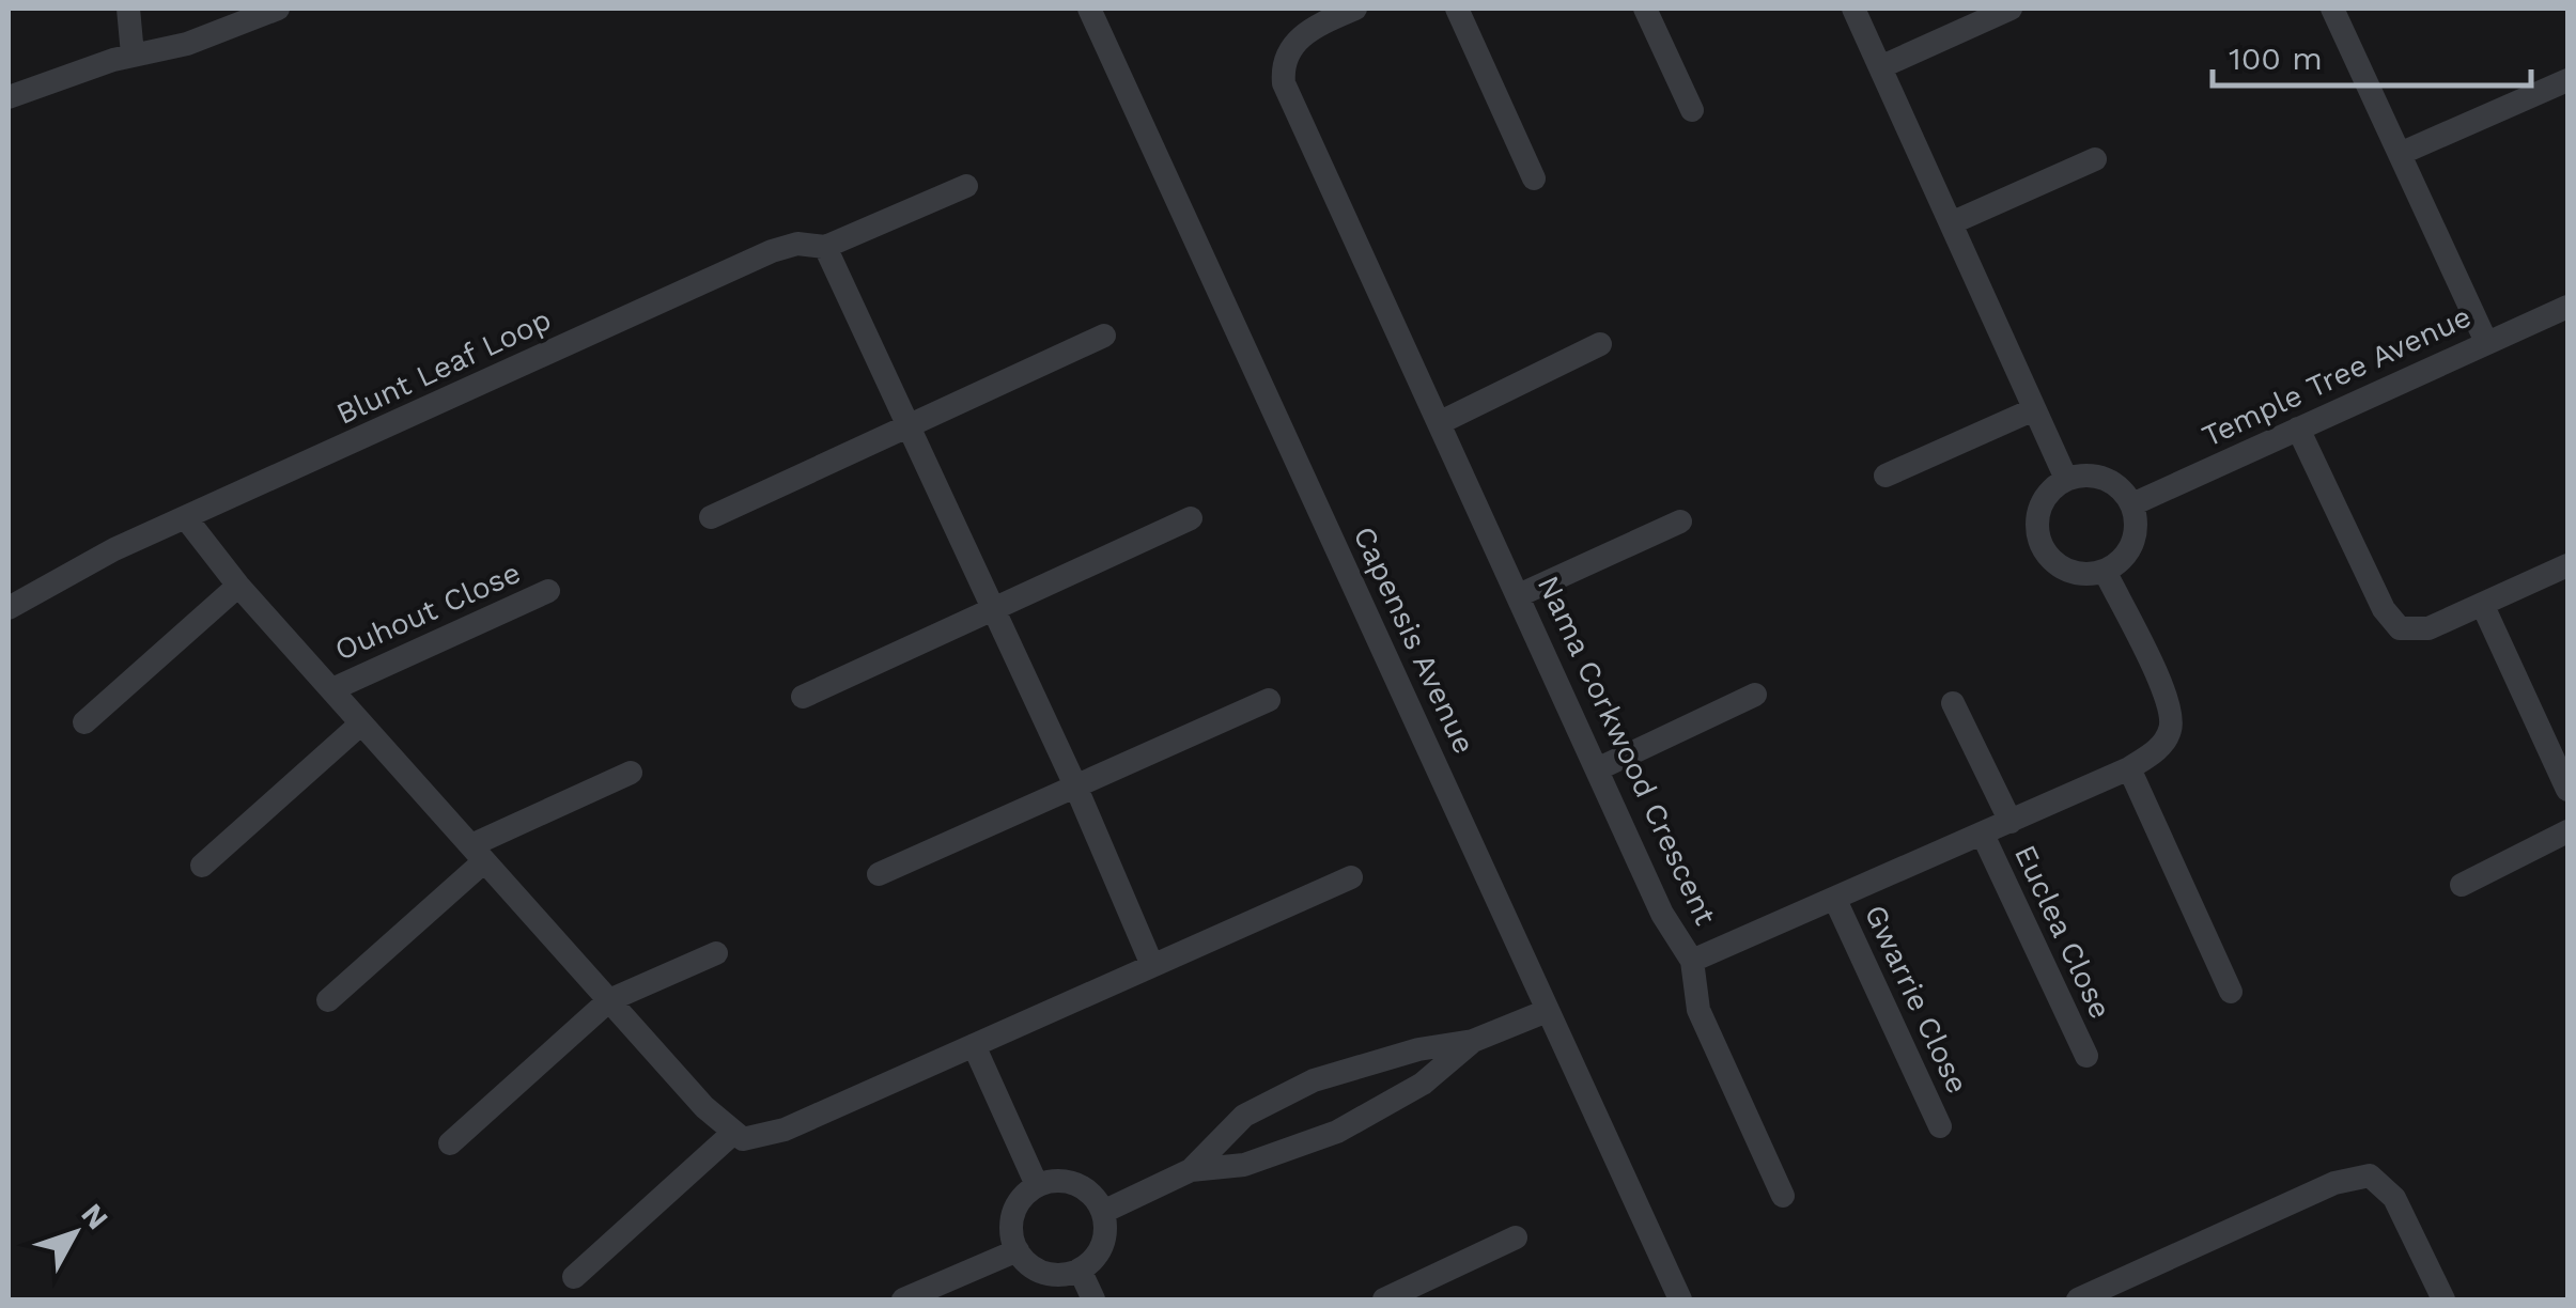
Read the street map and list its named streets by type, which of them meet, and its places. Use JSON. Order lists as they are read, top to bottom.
{
  "streets": {
    "street": [
      "Blunt Leaf Loop",
      "Temple Tree Avenue",
      "Ouhout Close",
      "Capensis Avenue",
      "Nama Corkwood Crescent",
      "Euclea Close",
      "Gwarrie Close"
    ]
  },
  "crossings": [
    ["Temple Tree Avenue", "Nama Corkwood Crescent"],
    ["Nama Corkwood Crescent", "Euclea Close"],
    ["Nama Corkwood Crescent", "Gwarrie Close"]
  ],
  "scale_bar": "100 m",
  "north": "top right"
}
